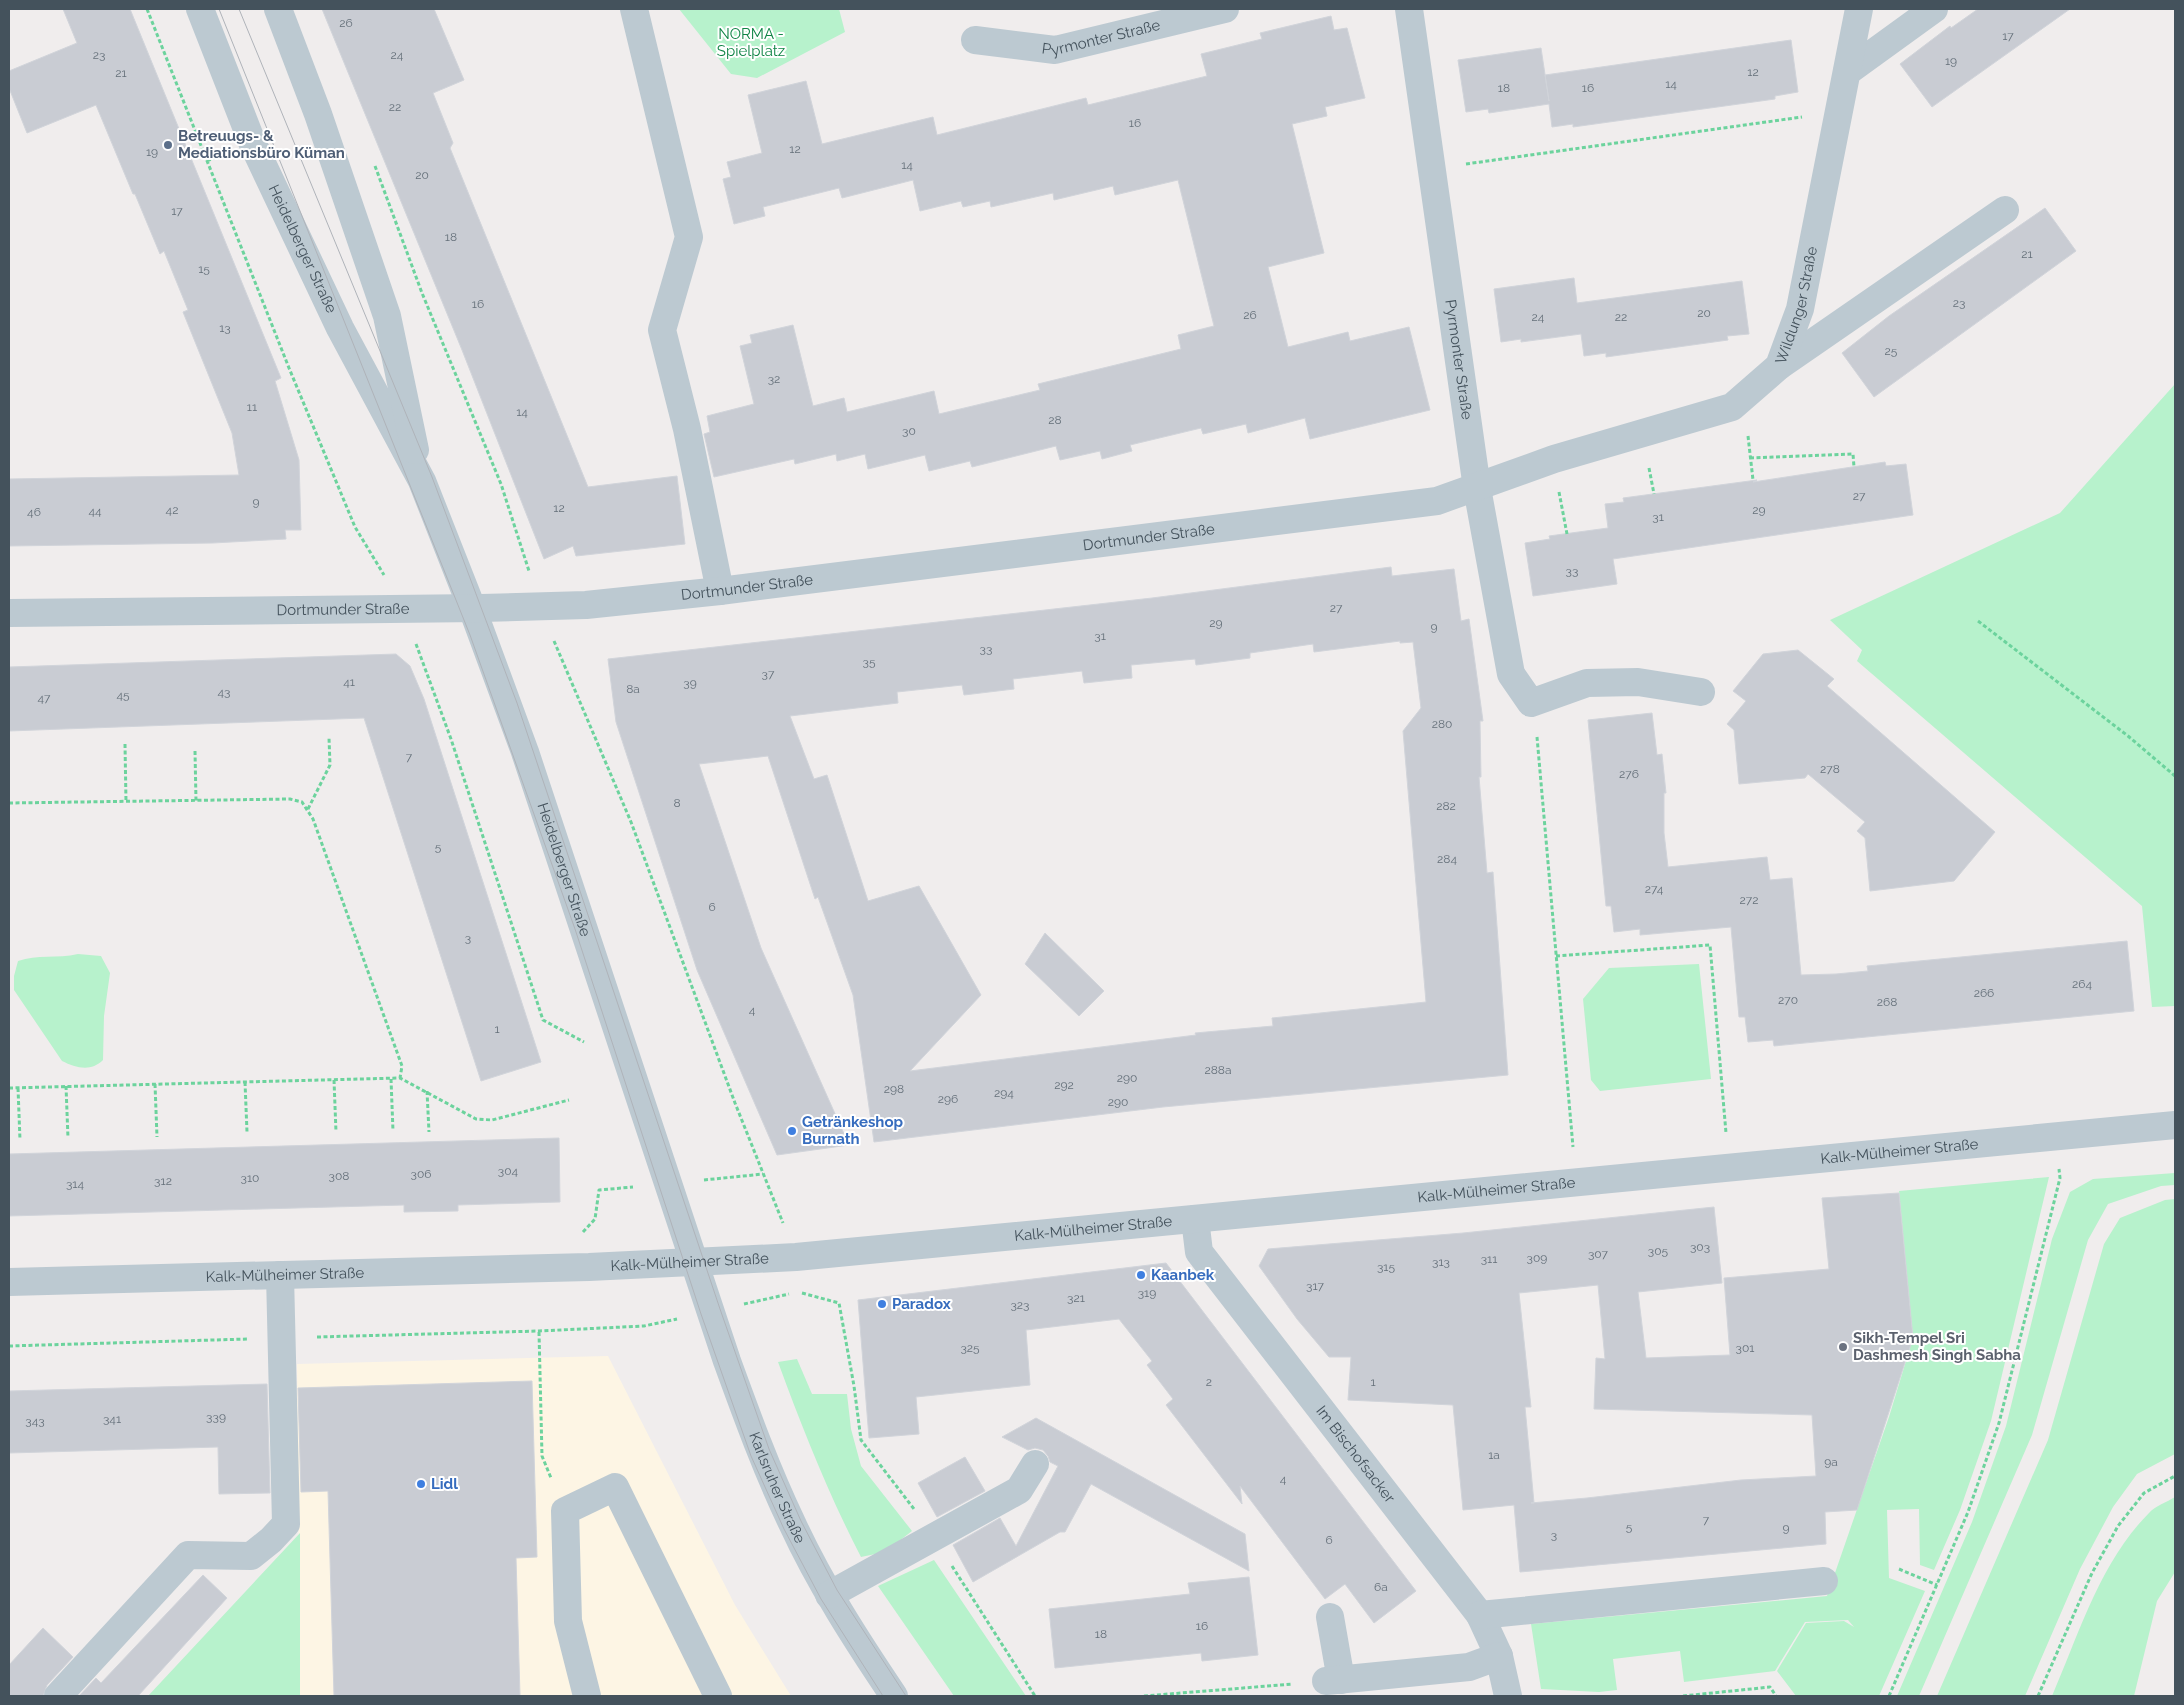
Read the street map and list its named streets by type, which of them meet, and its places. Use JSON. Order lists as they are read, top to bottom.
{
  "streets": {
    "street": [
      "Pyrmonter Straße",
      "Heidelberger Straße",
      "Wildunger Straße",
      "Dortmunder Straße",
      "Kalk-Mülheimer Straße",
      "Im Bischofsacker",
      "Karlsruher Straße"
    ]
  },
  "crossings": [
    ["Pyrmonter Straße", "Wildunger Straße"],
    ["Pyrmonter Straße", "Dortmunder Straße"],
    ["Heidelberger Straße", "Dortmunder Straße"],
    ["Heidelberger Straße", "Kalk-Mülheimer Straße"],
    ["Heidelberger Straße", "Karlsruher Straße"],
    ["Wildunger Straße", "Dortmunder Straße"],
    ["Kalk-Mülheimer Straße", "Im Bischofsacker"],
    ["Kalk-Mülheimer Straße", "Karlsruher Straße"]
  ],
  "parks": ["NORMA - Spielplatz"],
  "places": [
    "Betreuugs- & Mediationsbüro Küman",
    "Getränkeshop Burnath",
    "Kaanbek",
    "Paradox",
    "Sikh-Tempel Sri Dashmesh Singh Sabha",
    "Lidl"
  ],
  "house_numbers": [
    "26",
    "17",
    "23",
    "24",
    "19",
    "12",
    "21",
    "14",
    "18",
    "16",
    "22",
    "16",
    "12",
    "19",
    "14",
    "20",
    "17",
    "18",
    "21",
    "15",
    "23",
    "16",
    "20",
    "26",
    "24",
    "22",
    "13",
    "25",
    "32",
    "11",
    "14",
    "28",
    "30",
    "27",
    "9",
    "12",
    "42",
    "29",
    "44",
    "46",
    "31",
    "33",
    "27",
    "29",
    "9",
    "31",
    "33",
    "35",
    "37",
    "41",
    "39",
    "8a",
    "43",
    "45",
    "47",
    "280",
    "7",
    "278",
    "276",
    "8",
    "282",
    "5",
    "284",
    "274",
    "272",
    "6",
    "3",
    "264",
    "266",
    "270",
    "268",
    "4",
    "1",
    "288a",
    "290",
    "292",
    "298",
    "294",
    "296",
    "290",
    "304",
    "306",
    "308",
    "310",
    "312",
    "314",
    "303",
    "305",
    "307",
    "309",
    "311",
    "313",
    "315",
    "317",
    "319",
    "321",
    "323",
    "325",
    "301",
    "2",
    "1",
    "339",
    "341",
    "343",
    "1a",
    "9a",
    "4",
    "7",
    "5",
    "9",
    "3",
    "6",
    "6a",
    "16",
    "18"
  ]
}
